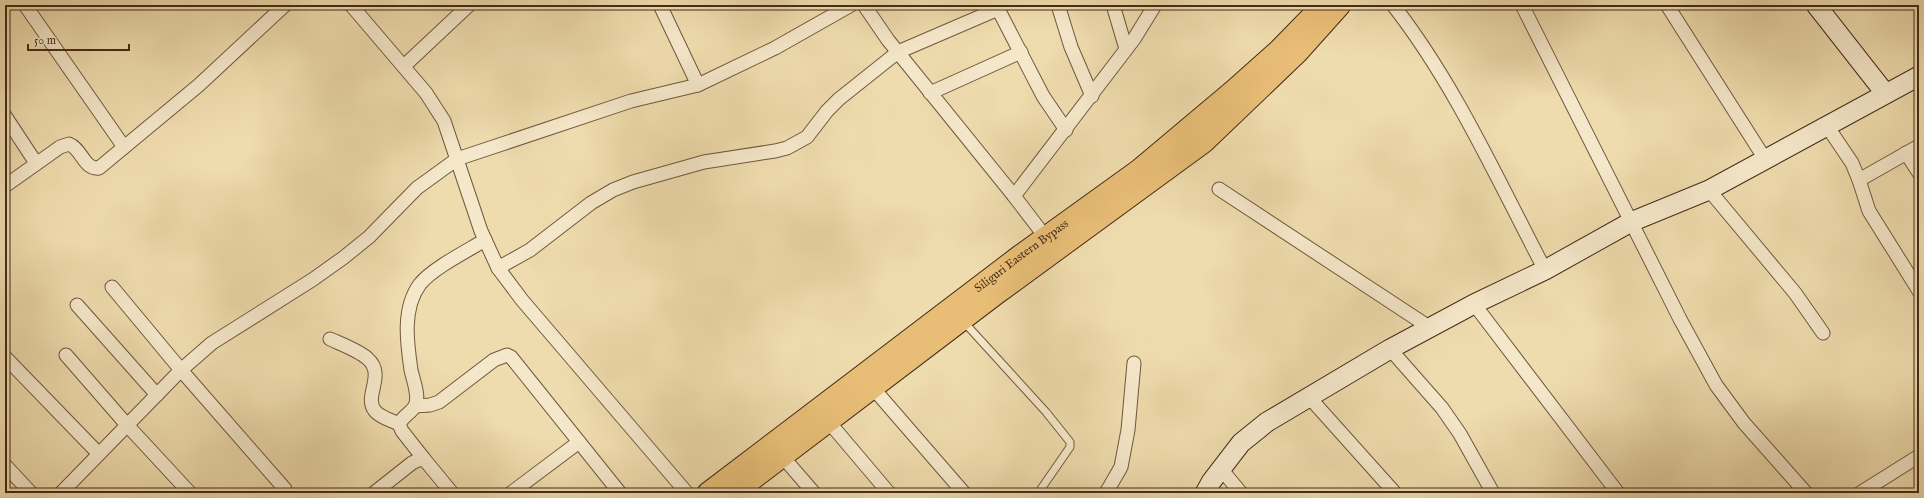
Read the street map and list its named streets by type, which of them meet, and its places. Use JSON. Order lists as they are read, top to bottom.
{
  "streets": {
    "main road": ["Siliguri Eastern Bypass"]
  },
  "scale_bar": "50 m"
}
